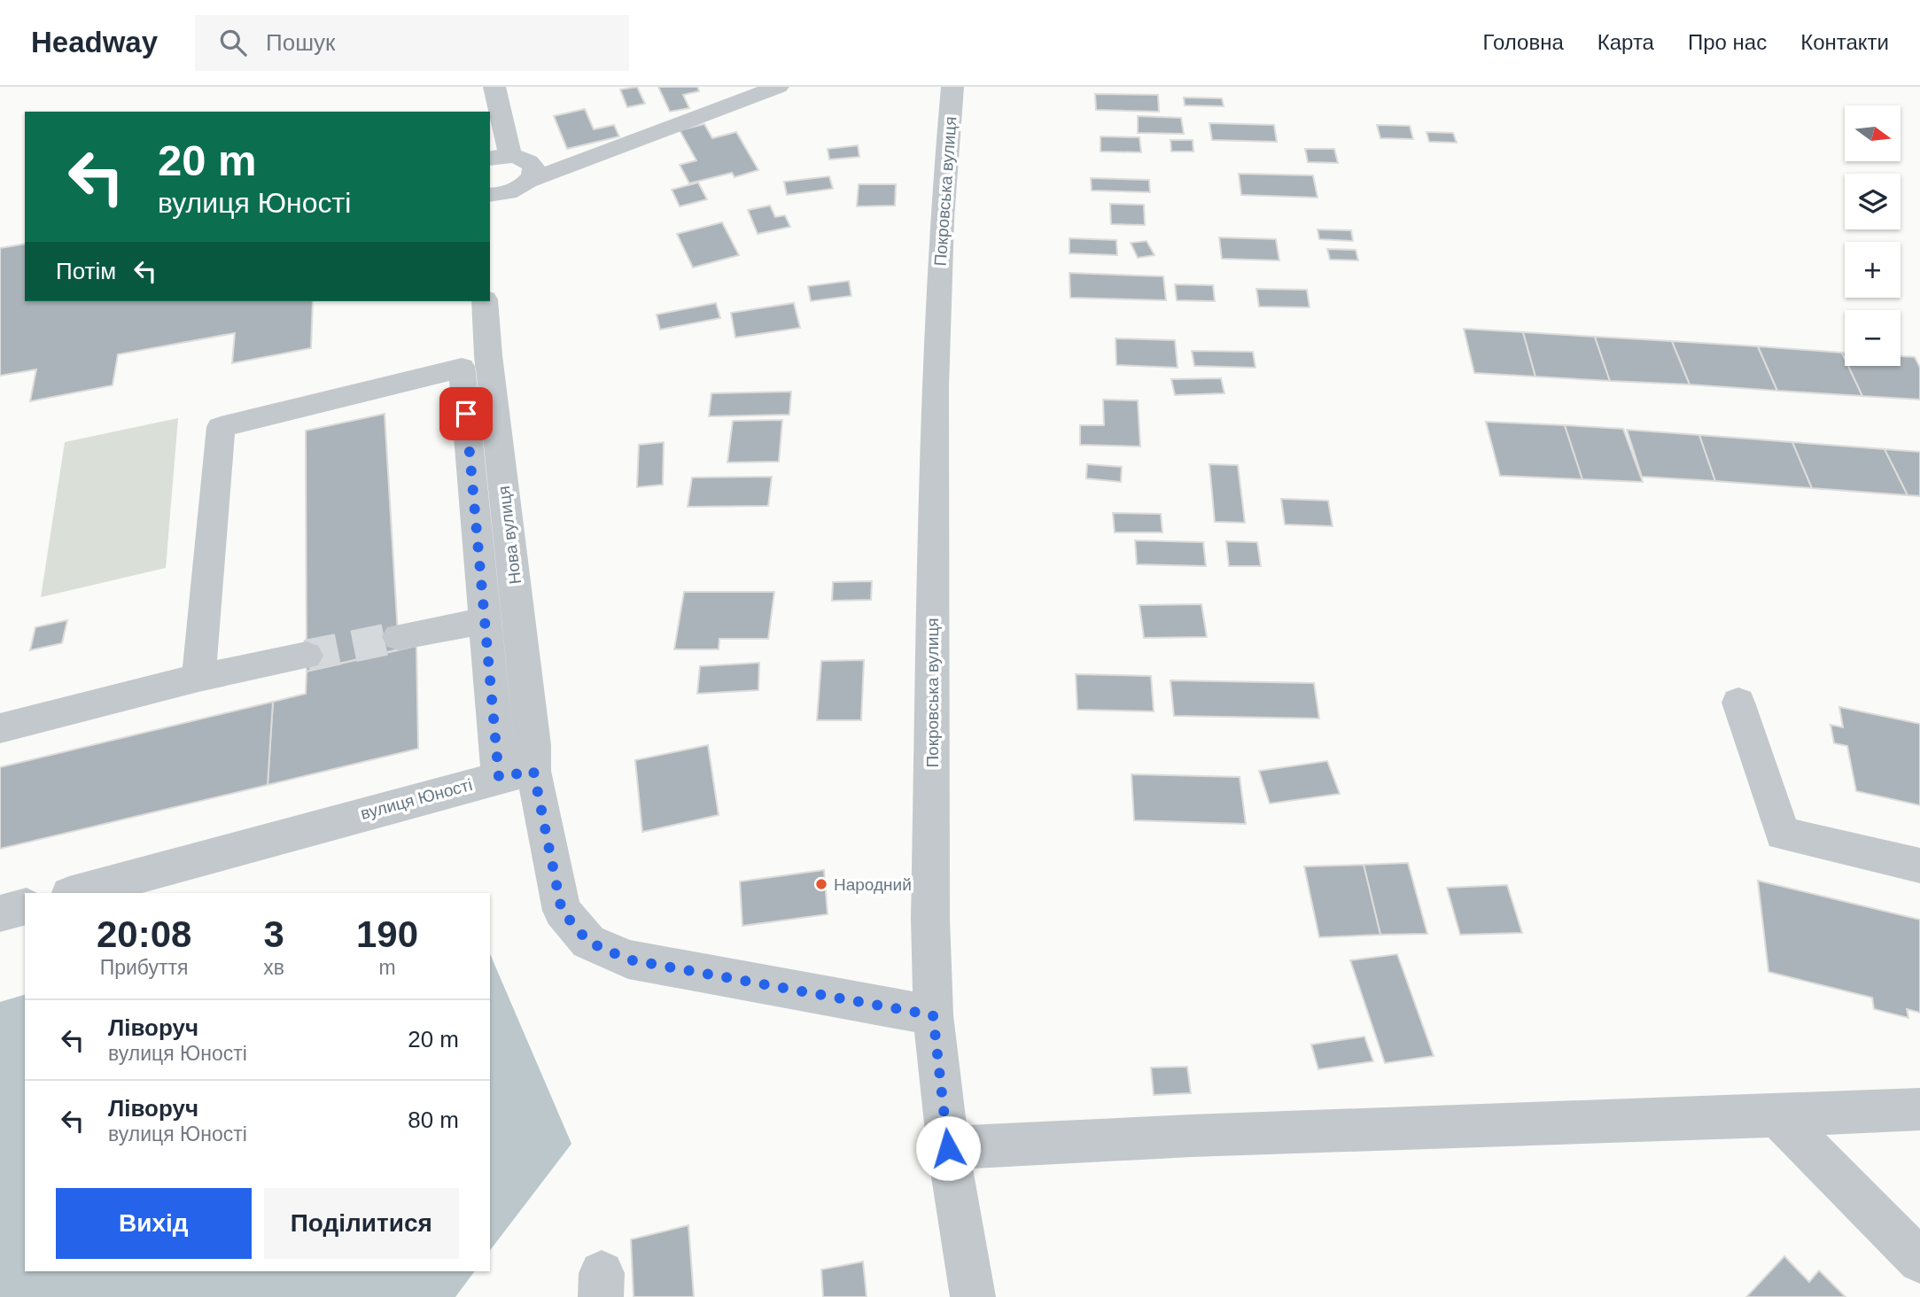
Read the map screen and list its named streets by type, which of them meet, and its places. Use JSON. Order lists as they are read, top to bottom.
{
  "streets": {
    "street": ["Покровська вулиця", "Нова вулиця", "вулиця Юності"]
  },
  "crossings": [
    ["Нова вулиця", "вулиця Юності"]
  ],
  "places": ["Народний"],
  "north": "right",
  "page": {
    "header": "Headway",
    "search": "Пошук",
    "nav": [
      "Головна",
      "Карта",
      "Про нас",
      "Контакти"
    ],
    "map_buttons": ["+", "−"],
    "turn": ["20 m", "вулиця Юності"],
    "then": "Потім",
    "eta": [
      "20:08",
      "Прибуття",
      "3",
      "хв",
      "190",
      "m"
    ],
    "list": [
      {
        "name": "Ліворуч",
        "note": "вулиця Юності",
        "value": "20 m"
      },
      {
        "name": "Ліворуч",
        "note": "вулиця Юності",
        "value": "80 m"
      }
    ],
    "buttons": ["Вихід", "Поділитися"]
  }
}
